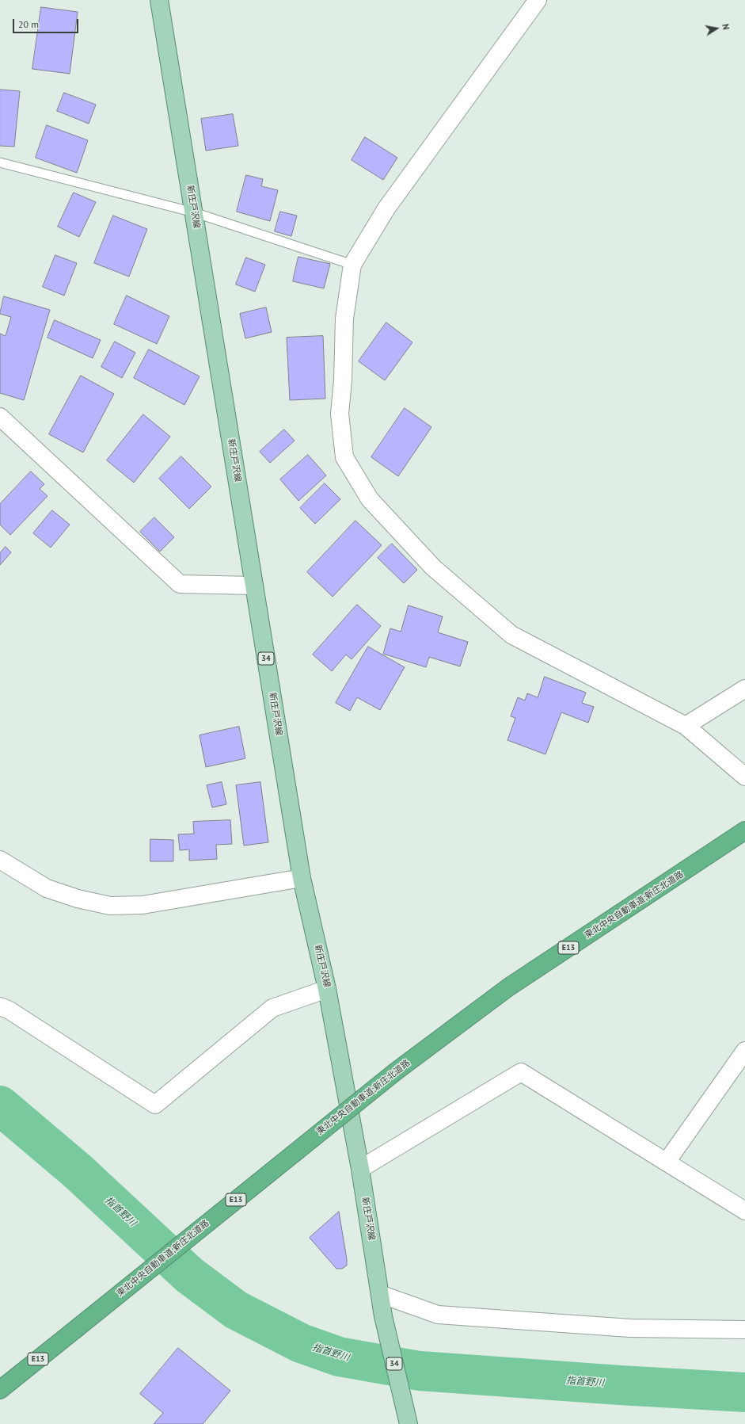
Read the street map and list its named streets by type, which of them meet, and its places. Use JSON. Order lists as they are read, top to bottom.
{
  "streets": {
    "highway": ["東北中央自動車道;新庄北道路", "E13"],
    "main road": ["新庄戸沢線", "34"]
  },
  "water": ["指首野川"],
  "scale_bar": "20 m",
  "north": "right"
}
